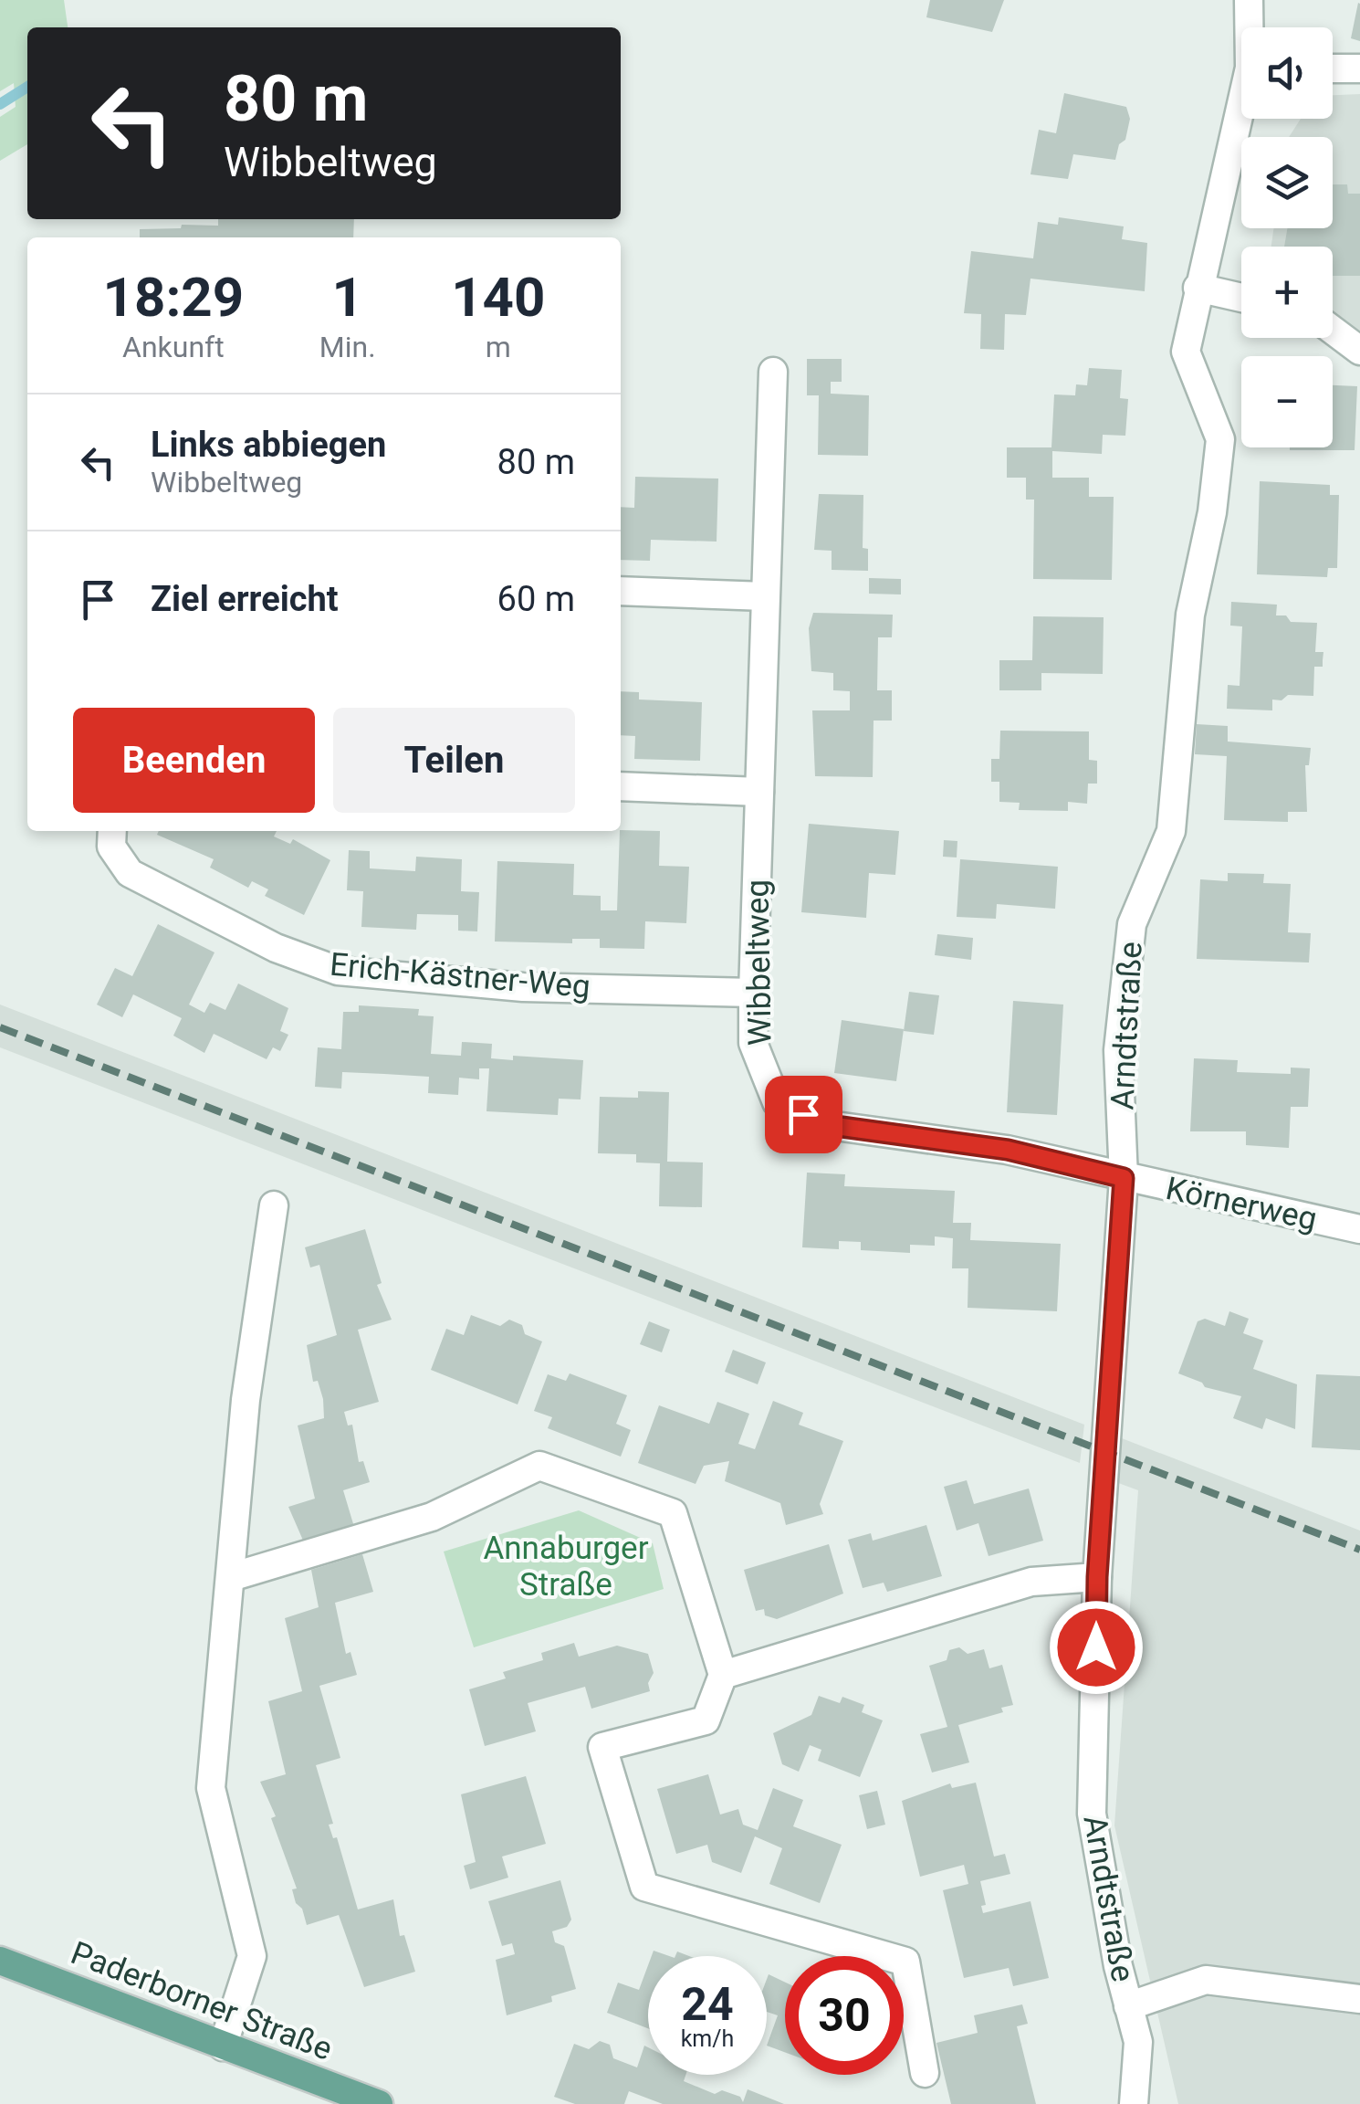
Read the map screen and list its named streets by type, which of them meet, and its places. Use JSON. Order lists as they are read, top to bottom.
{
  "streets": {
    "main road": ["Paderborner Straße"],
    "street": [
      "Wibbeltweg",
      "Erich-Kästner-Weg",
      "Arndtstraße",
      "Körnerweg"
    ]
  },
  "crossings": [
    ["Wibbeltweg", "Erich-Kästner-Weg"],
    ["Wibbeltweg", "Arndtstraße"],
    ["Wibbeltweg", "Körnerweg"],
    ["Arndtstraße", "Körnerweg"]
  ],
  "parks": ["Annaburger Straße"],
  "page": {
    "map_buttons": ["+", "−"],
    "turn": ["80 m", "Wibbeltweg"],
    "eta": [
      "18:29",
      "Ankunft",
      "1",
      "Min.",
      "140",
      "m"
    ],
    "list": [
      {
        "name": "Links abbiegen",
        "note": "Wibbeltweg",
        "value": "80 m"
      },
      {
        "name": "Ziel erreicht",
        "value": "60 m"
      }
    ],
    "buttons": ["Beenden", "Teilen"],
    "speed": "24 km/h",
    "limit": "30"
  }
}
